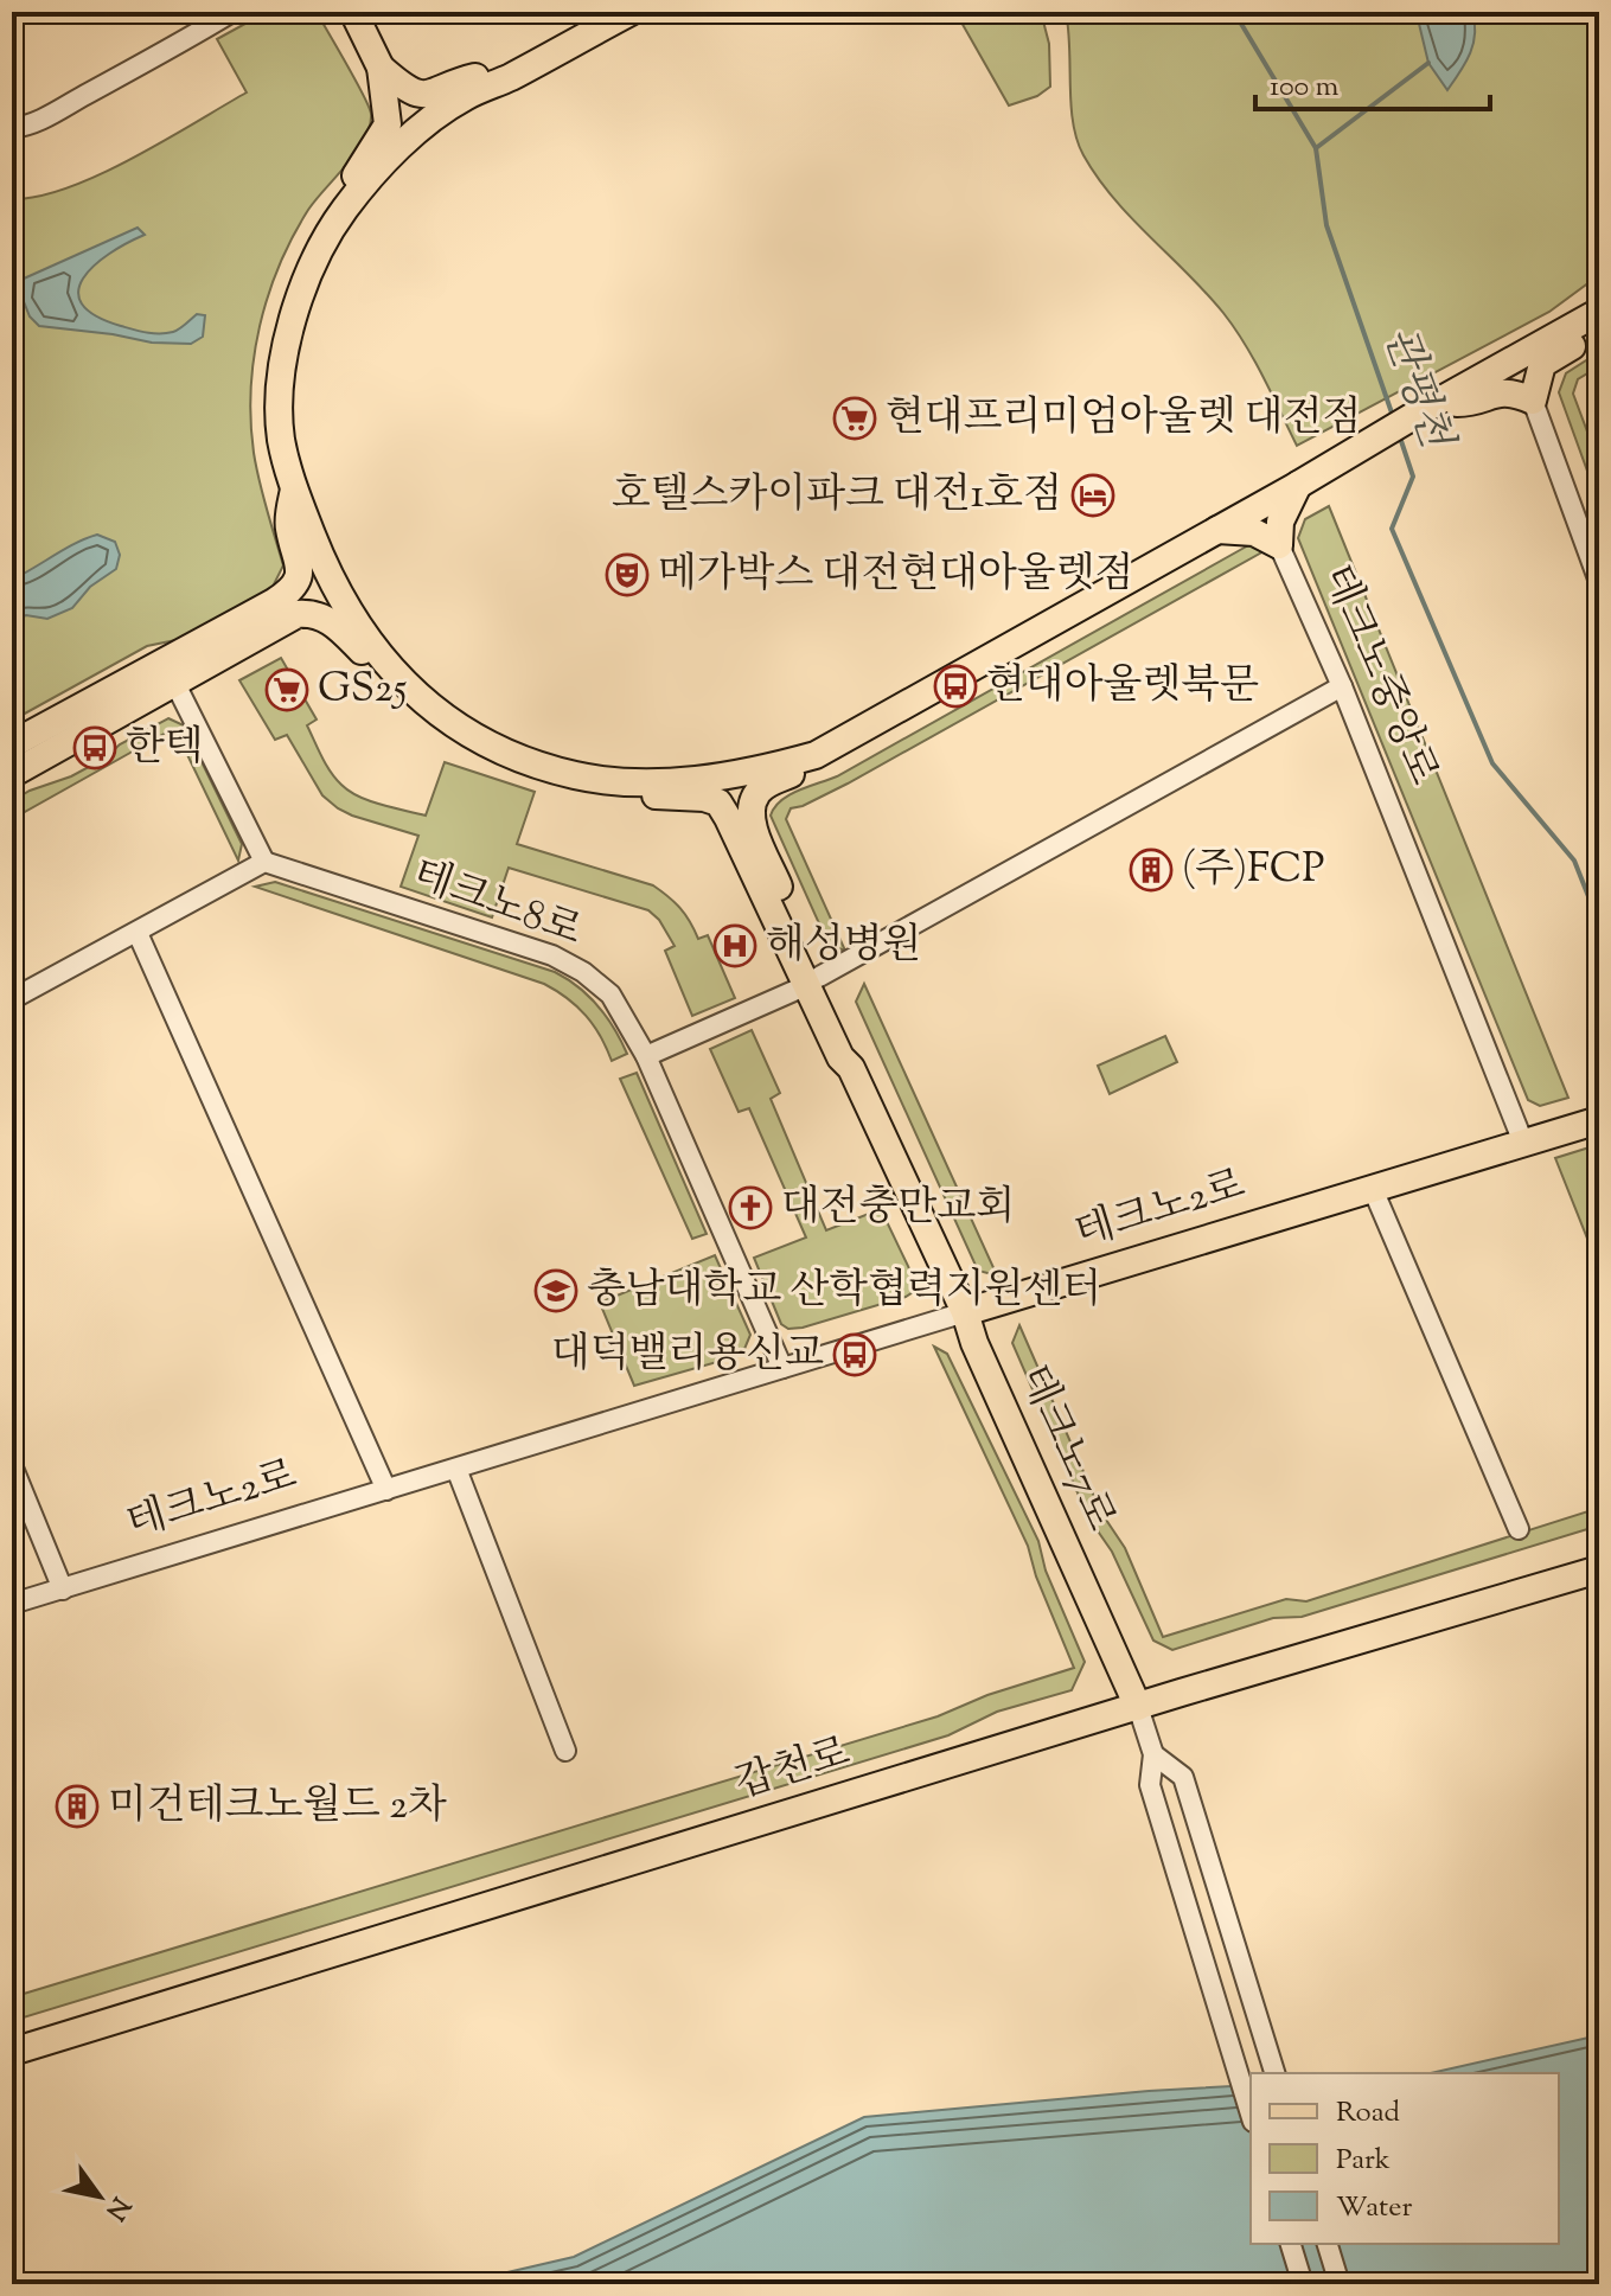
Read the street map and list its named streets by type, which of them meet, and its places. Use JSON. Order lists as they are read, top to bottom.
{
  "streets": {
    "main road": ["테크노2로", "테크노7로", "갑천로"],
    "street": ["테크노중앙로", "테크노8로"]
  },
  "crossings": [
    ["테크노중앙로", "테크노2로"],
    ["테크노8로", "테크노2로"],
    ["테크노2로", "테크노7로"],
    ["테크노7로", "갑천로"]
  ],
  "water": ["관평천"],
  "places": {
    "supermarket": ["현대프리미엄아울렛 대전점", "GS25"],
    "hotel": ["호텔스카이파크 대전1호점"],
    "theatre": ["메가박스 대전현대아울렛점"],
    "bus stop": ["현대아울렛북문", "한텍", "대덕밸리용신교"],
    "building": ["(주)FCP", "미건테크노월드 2차"],
    "hospital": ["해성병원"],
    "church": ["대전충만교회"],
    "school or university": ["충남대학교 산학협력지원센터"]
  },
  "legend": ["Road", "Park", "Water"],
  "scale_bar": "100 m",
  "north": "bottom right"
}
